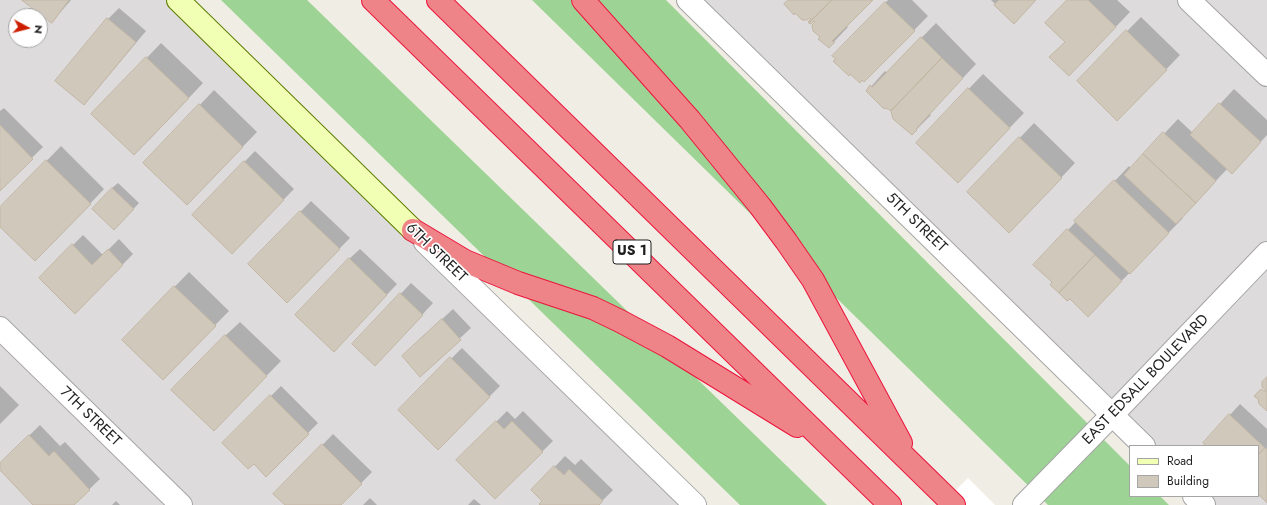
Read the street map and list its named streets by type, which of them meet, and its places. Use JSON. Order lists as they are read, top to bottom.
{
  "streets": {
    "highway": ["US 1"],
    "main road": ["6TH STREET"],
    "street": ["5TH STREET", "EAST EDSALL BOULEVARD", "7TH STREET"]
  },
  "crossings": [
    ["5TH STREET", "EAST EDSALL BOULEVARD"]
  ],
  "legend": ["Road", "Building"],
  "north": "right"
}
